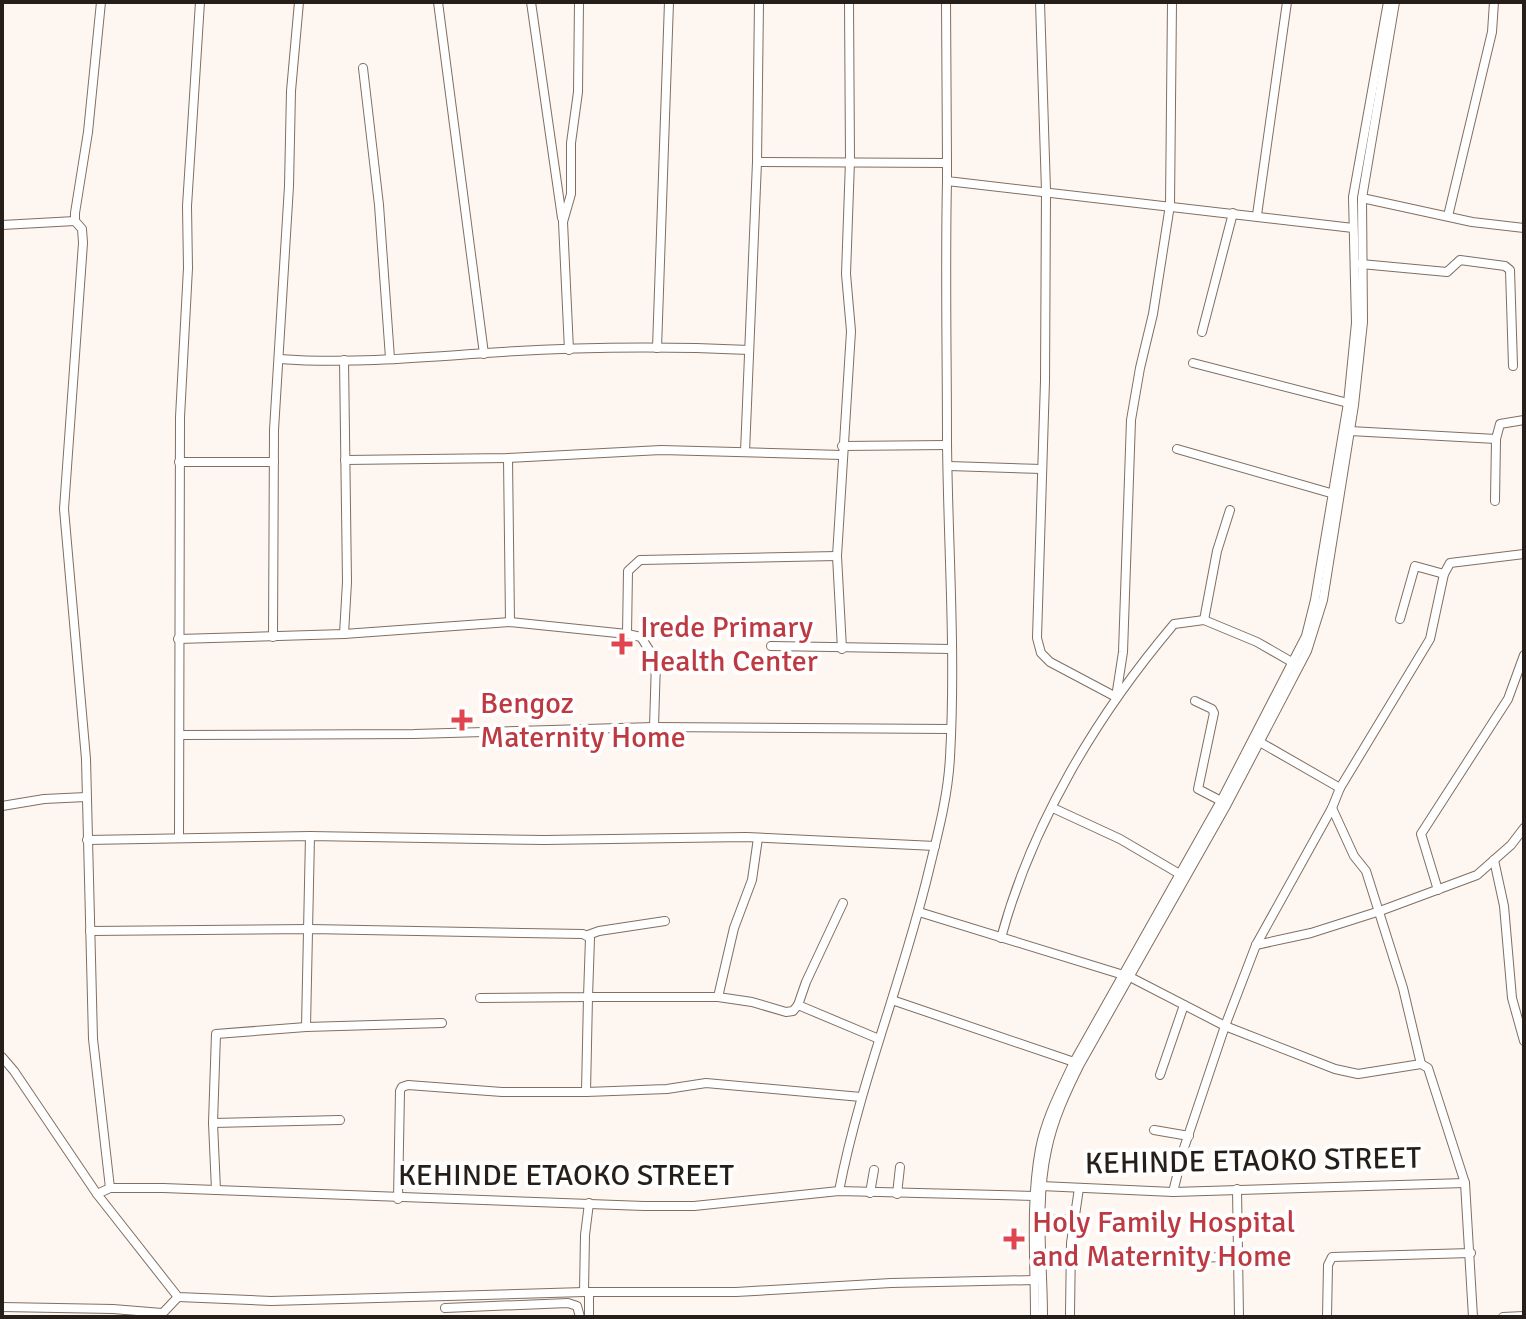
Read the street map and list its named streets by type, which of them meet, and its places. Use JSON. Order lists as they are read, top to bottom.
{
  "streets": {
    "street": ["KEHINDE ETAOKO STREET"]
  },
  "places": {
    "health": ["Irede Primary Health Center", "Bengoz Maternity Home", "Holy Family Hospital and Maternity Home"]
  }
}
